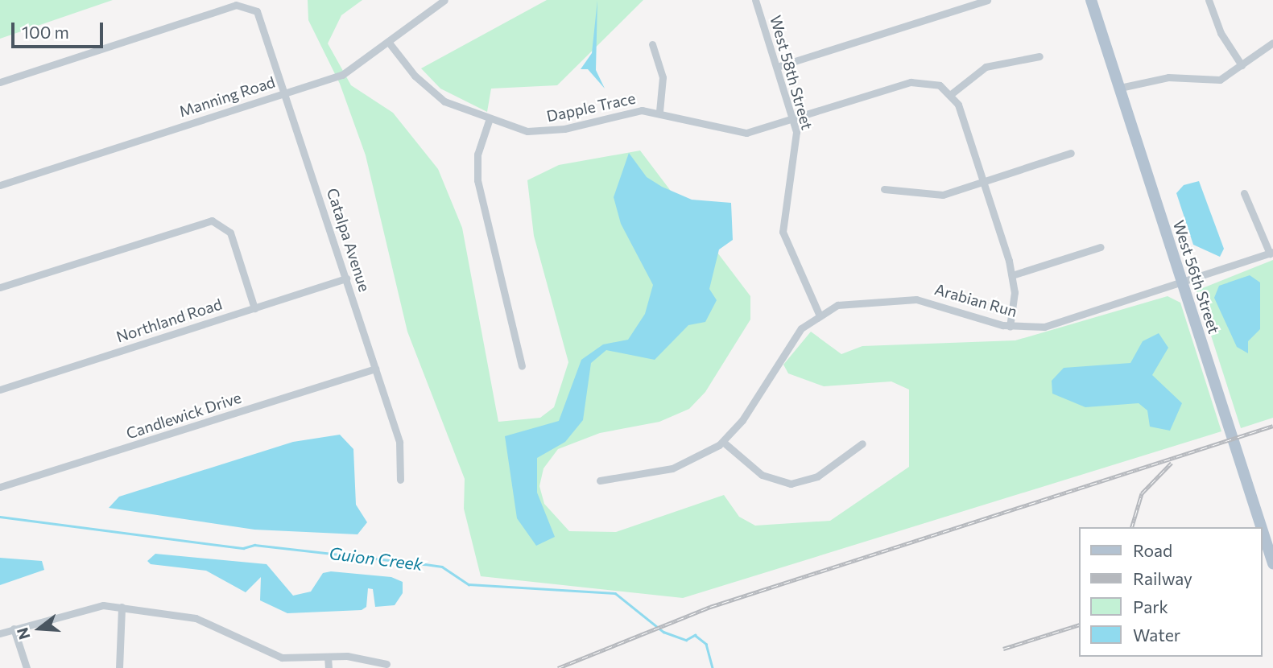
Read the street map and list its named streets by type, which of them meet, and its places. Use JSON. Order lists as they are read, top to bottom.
{
  "streets": {
    "main road": ["West 56th Street"],
    "street": [
      "West 58th Street",
      "Manning Road",
      "Dapple Trace",
      "Catalpa Avenue",
      "Arabian Run",
      "Northland Road",
      "Candlewick Drive"
    ]
  },
  "crossings": [
    ["West 58th Street", "Dapple Trace"],
    ["West 58th Street", "Arabian Run"],
    ["Manning Road", "Dapple Trace"],
    ["Manning Road", "Catalpa Avenue"],
    ["Catalpa Avenue", "Northland Road"],
    ["Catalpa Avenue", "Candlewick Drive"],
    ["West 56th Street", "Arabian Run"]
  ],
  "water": ["Guion Creek"],
  "legend": [
    "Road",
    "Railway",
    "Park",
    "Water"
  ],
  "scale_bar": "100 m",
  "north": "left"
}
